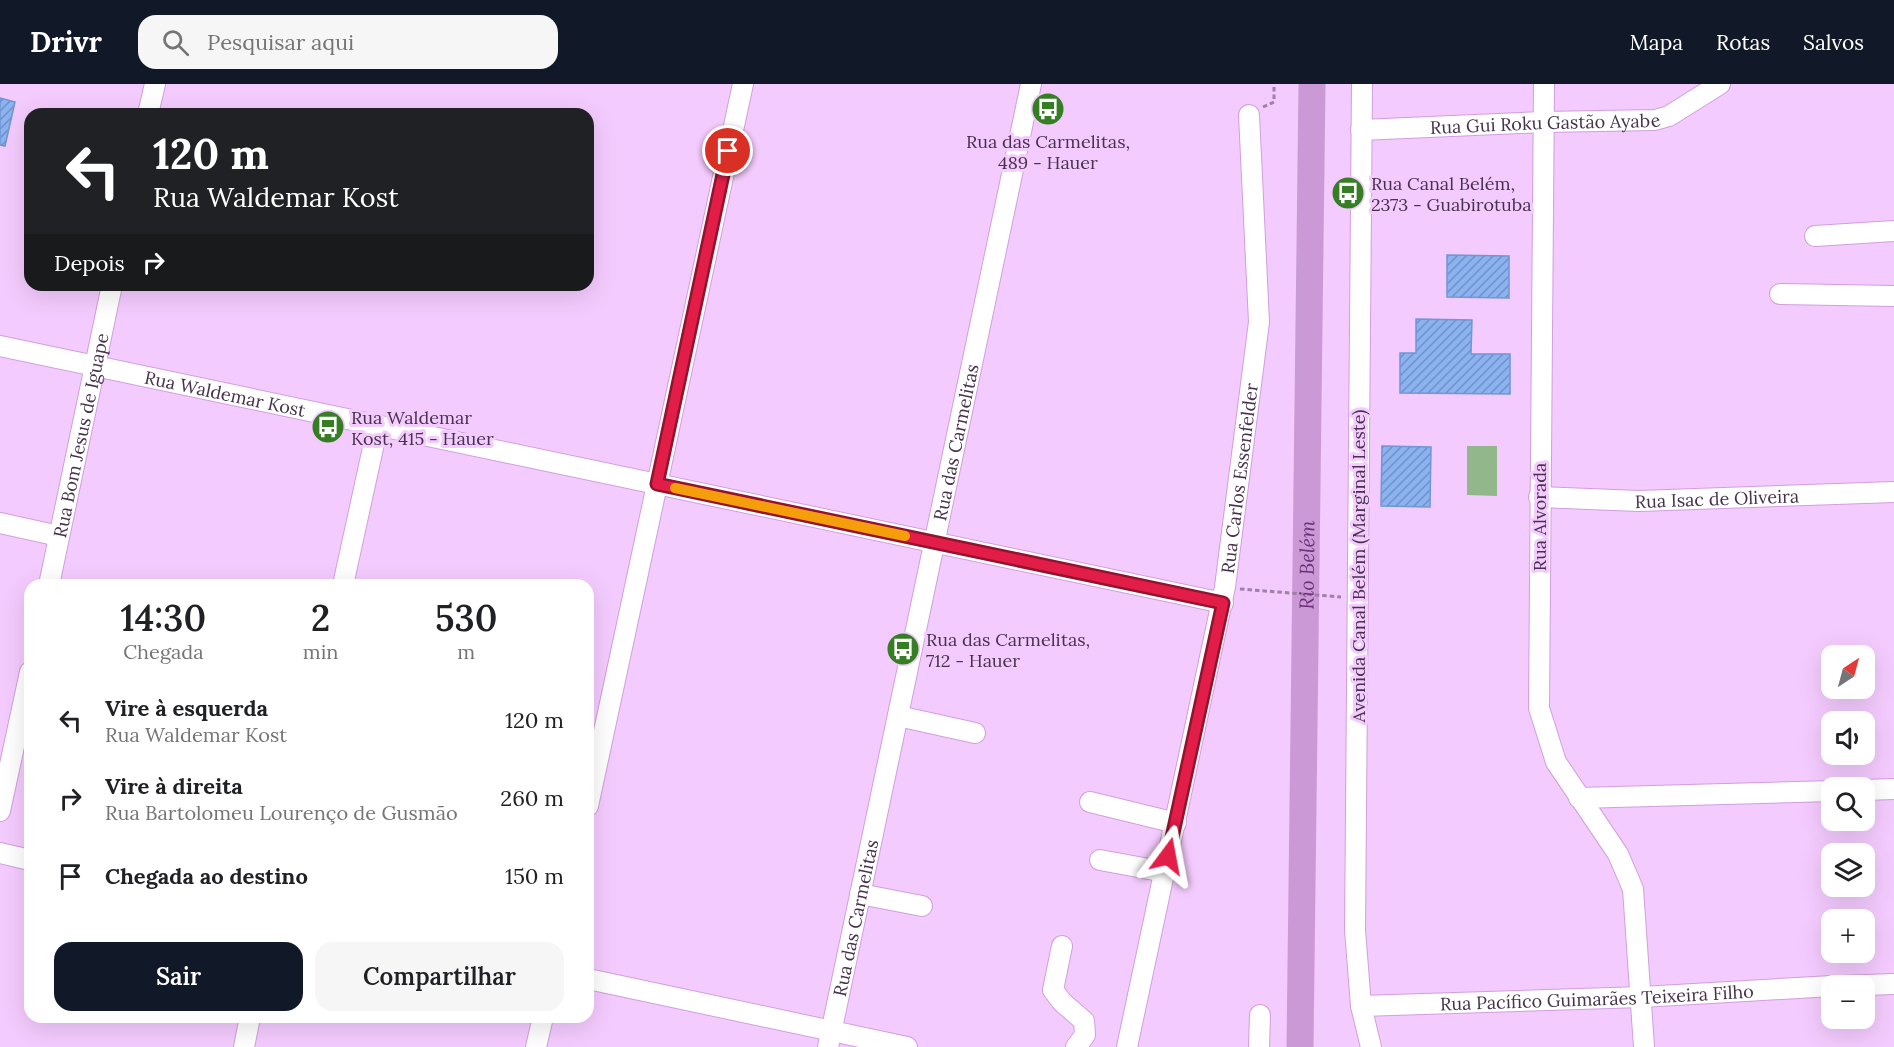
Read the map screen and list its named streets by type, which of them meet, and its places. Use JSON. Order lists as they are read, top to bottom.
{
  "streets": {
    "street": [
      "Rua Gui Roku Gastão Ayabe",
      "Rua Waldemar Kost",
      "Rua Bom Jesus de Iguape",
      "Rua das Carmelitas",
      "Rua Carlos Essenfelder",
      "Rua Isac de Oliveira",
      "Rua Alvorada",
      "Avenida Canal Belém (Marginal Leste)",
      "Rua Pacífico Guimarães Teixeira Filho"
    ]
  },
  "crossings": [
    ["Rua Gui Roku Gastão Ayabe", "Rua Alvorada"],
    ["Rua Gui Roku Gastão Ayabe", "Avenida Canal Belém (Marginal Leste)"],
    ["Rua Waldemar Kost", "Rua Bom Jesus de Iguape"],
    ["Rua Waldemar Kost", "Rua das Carmelitas"],
    ["Rua Waldemar Kost", "Rua Carlos Essenfelder"],
    ["Rua Isac de Oliveira", "Rua Alvorada"],
    ["Rua Alvorada", "Rua Pacífico Guimarães Teixeira Filho"],
    ["Avenida Canal Belém (Marginal Leste)", "Rua Pacífico Guimarães Teixeira Filho"]
  ],
  "water": ["Rio Belém"],
  "places": {
    "bus stop": [
      "Rua das Carmelitas, 489 - Hauer",
      "Rua Canal Belém, 2373 - Guabirotuba",
      "Rua Waldemar Kost, 415 - Hauer",
      "Rua das Carmelitas, 712 - Hauer"
    ]
  },
  "north": "top right",
  "page": {
    "header": "Drivr",
    "search": "Pesquisar aqui",
    "nav": ["Mapa", "Rotas", "Salvos"],
    "turn": ["120 m", "Rua Waldemar Kost"],
    "then": "Depois",
    "eta": [
      "14:30",
      "Chegada",
      "2",
      "min",
      "530",
      "m"
    ],
    "map_buttons": ["+", "−"],
    "list": [
      {
        "name": "Vire à esquerda",
        "note": "Rua Waldemar Kost",
        "value": "120 m"
      },
      {
        "name": "Vire à direita",
        "note": "Rua Bartolomeu Lourenço de Gusmão",
        "value": "260 m"
      },
      {
        "name": "Chegada ao destino",
        "value": "150 m"
      }
    ],
    "buttons": ["Sair", "Compartilhar"]
  }
}
